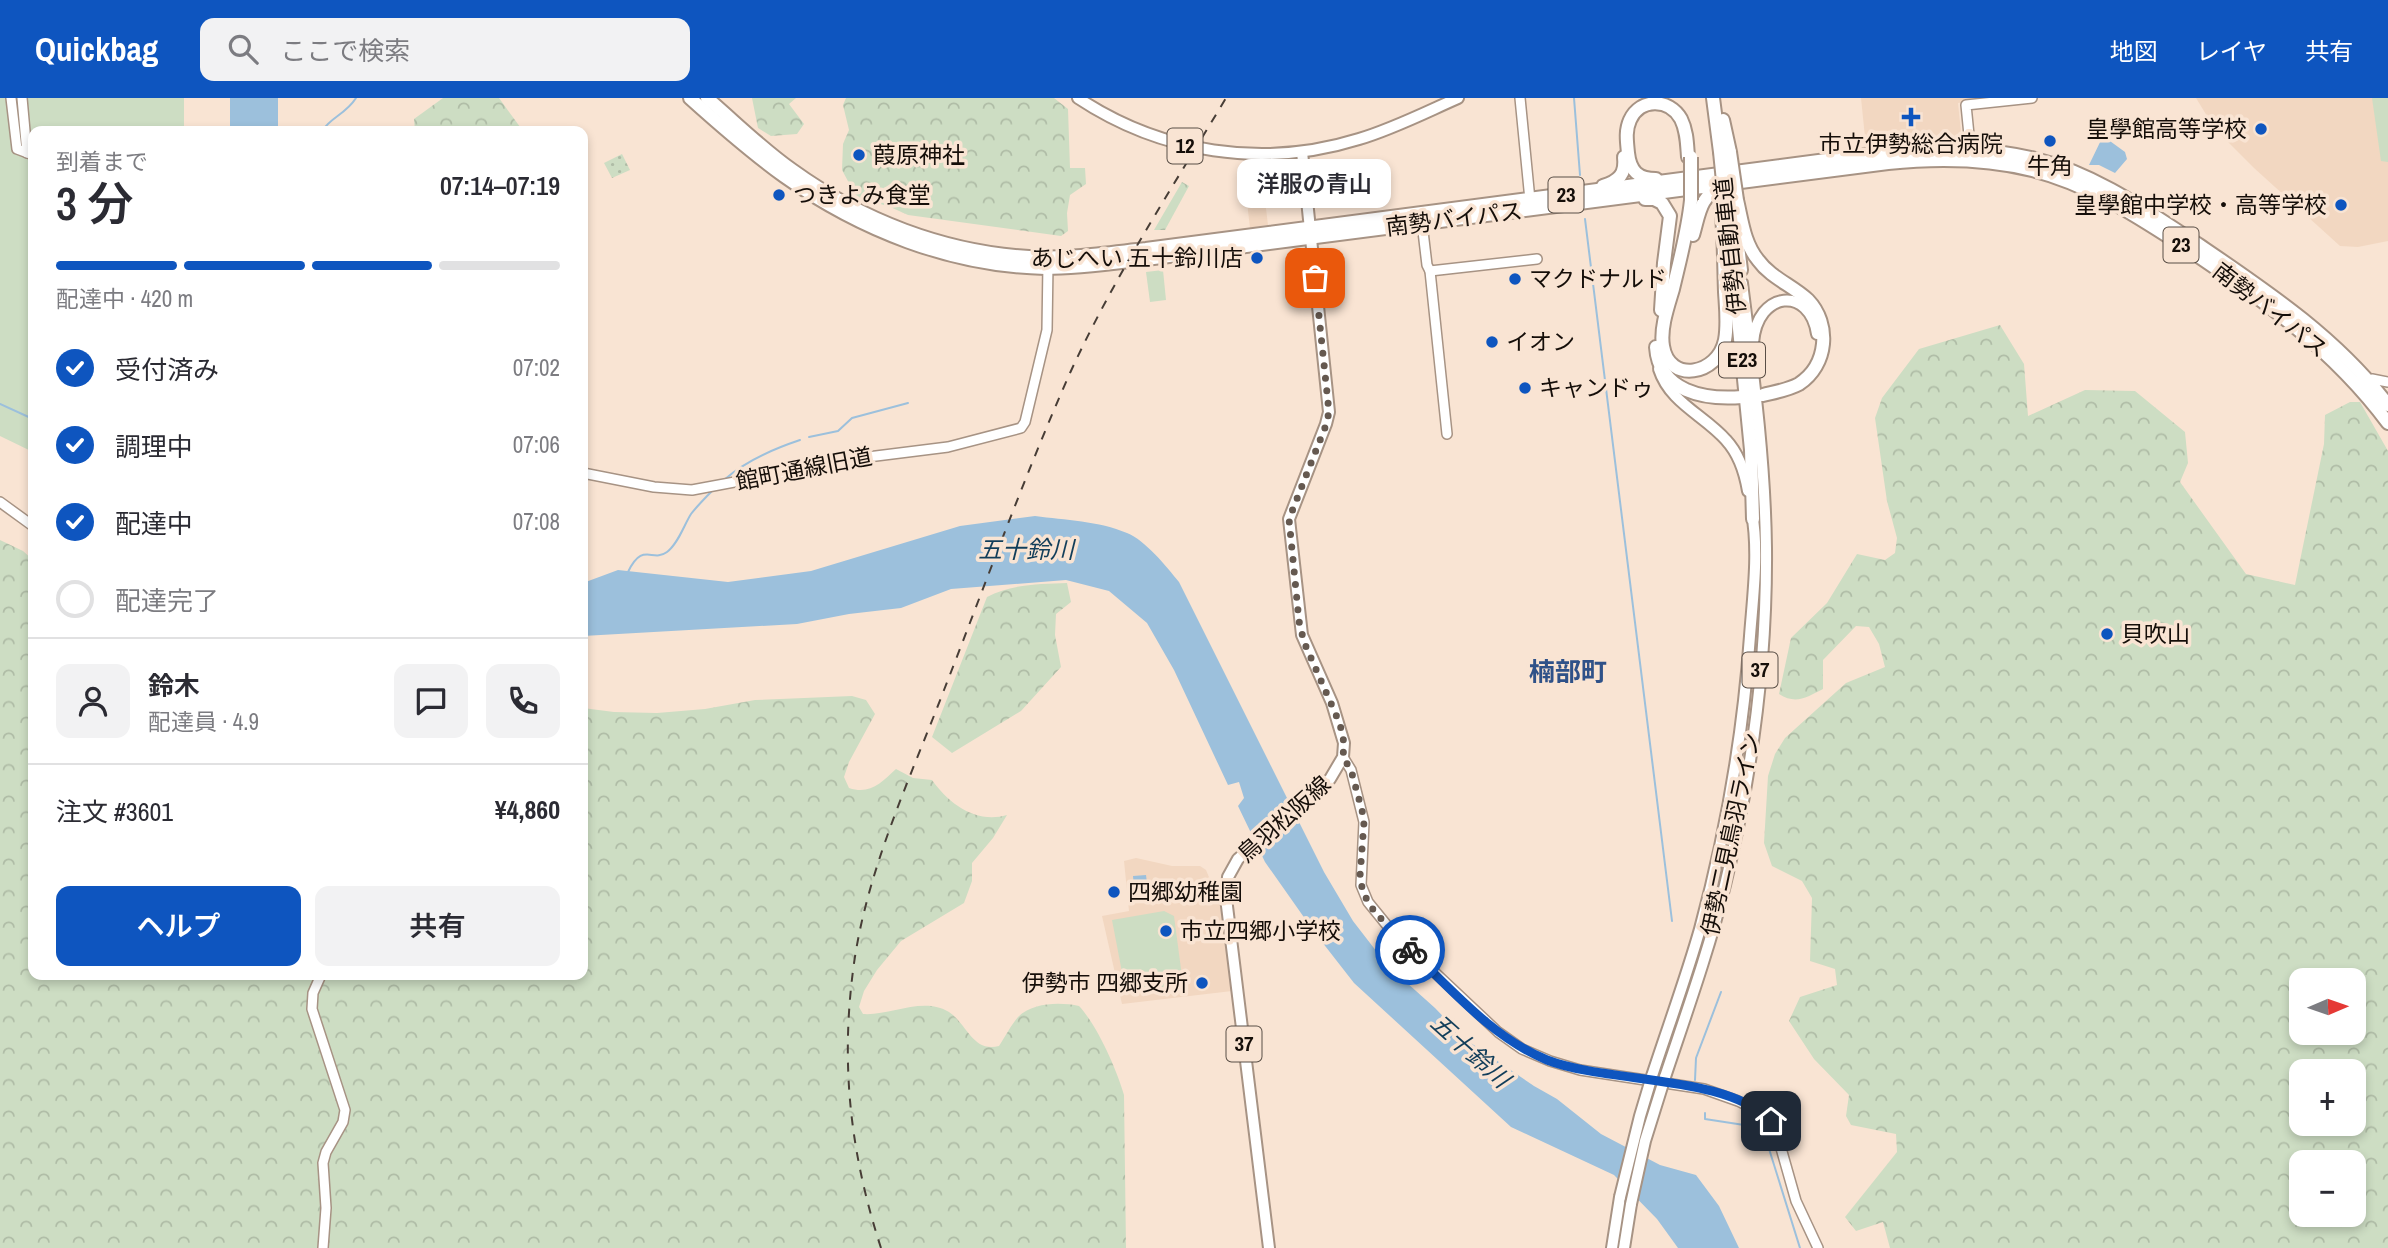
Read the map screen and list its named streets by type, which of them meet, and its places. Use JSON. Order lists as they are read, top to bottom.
{
  "streets": {
    "highway": [
      "23",
      "南勢バイパス",
      "伊勢自動車道",
      "E23"
    ],
    "main road": [
      "12",
      "37",
      "鳥羽松阪線",
      "伊勢二見鳥羽ライン"
    ],
    "street": ["館町通線旧道"]
  },
  "crossings": [
    ["12", "鳥羽松阪線"],
    ["南勢バイパス", "館町通線旧道"],
    ["南勢バイパス", "鳥羽松阪線"],
    ["伊勢自動車道", "E23"],
    ["伊勢自動車道", "37"],
    ["伊勢自動車道", "伊勢二見鳥羽ライン"],
    ["E23", "37"],
    ["E23", "伊勢二見鳥羽ライン"],
    ["37", "伊勢二見鳥羽ライン"]
  ],
  "districts": ["楠部町"],
  "water": ["五十鈴川"],
  "places": {
    "health": ["市立伊勢総合病院"],
    "other": [
      "皇學館高等学校",
      "牛角",
      "葭原神社",
      "つきよみ食堂",
      "皇學館中学校・高等学校",
      "あじへい 五十鈴川店",
      "洋服の青山",
      "マクドナルド",
      "イオン",
      "キャンドゥ",
      "貝吹山",
      "四郷幼稚園",
      "市立四郷小学校",
      "伊勢市 四郷支所"
    ]
  },
  "north": "right",
  "page": {
    "header": "Quickbag",
    "search": "ここで検索",
    "nav": ["地図", "レイヤ", "共有"],
    "heading": ["3 分", "到着まで", "07:14–07:19"],
    "panel": [
      "鈴木",
      "配達員 · 4.9",
      "注文 #3601",
      "¥4,860"
    ],
    "bubble": "洋服の青山",
    "bar": "配達中 · 420 m",
    "list": [
      ["受付済み", "07:02"],
      ["調理中", "07:06"],
      ["配達中", "07:08"],
      "配達完了"
    ],
    "buttons": ["ヘルプ", "共有"],
    "map_buttons": ["+", "−"]
  }
}
